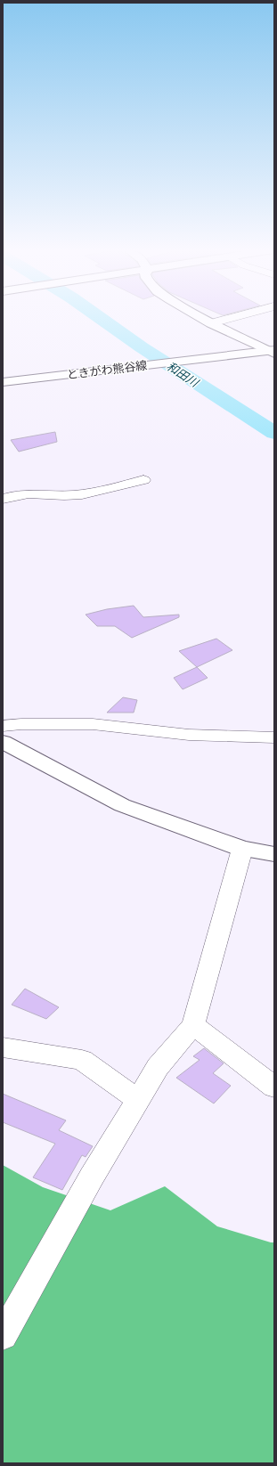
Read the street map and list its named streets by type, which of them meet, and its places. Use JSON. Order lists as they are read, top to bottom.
{
  "streets": {
    "street": ["ときがわ熊谷線"]
  },
  "water": ["和田川"]
}
